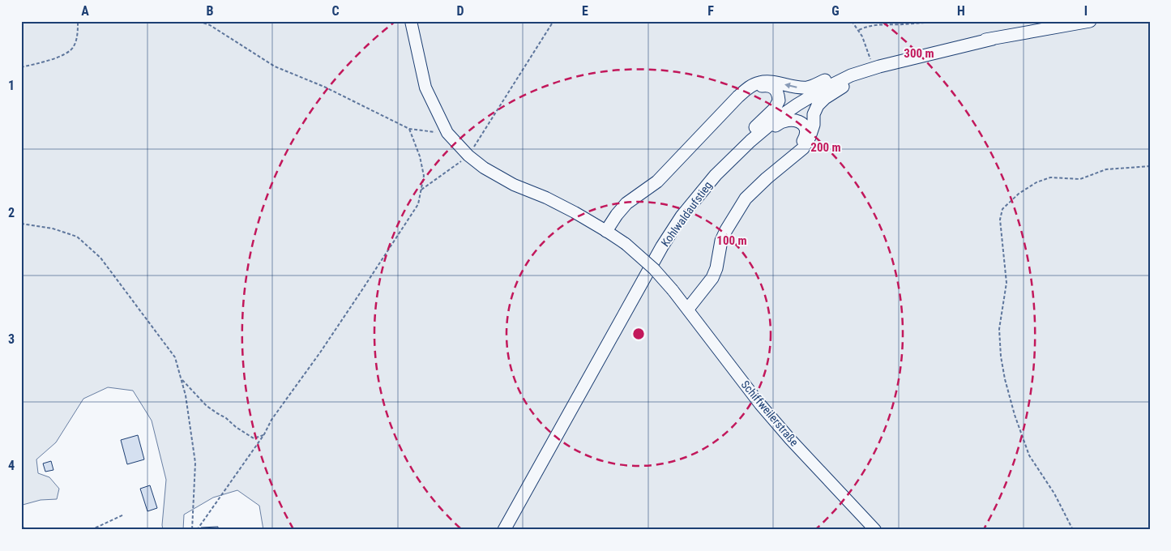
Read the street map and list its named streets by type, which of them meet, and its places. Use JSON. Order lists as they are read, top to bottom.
{
  "streets": {
    "main road": ["Kohlwaldaufstieg"],
    "street": ["Schiffweilerstraße"]
  },
  "grid": {
    "columns": [
      "A",
      "B",
      "C",
      "D",
      "E",
      "F",
      "G",
      "H",
      "I"
    ],
    "rows": [
      "1",
      "2",
      "3",
      "4"
    ]
  },
  "rings": ["300 m", "200 m", "100 m"]
}
